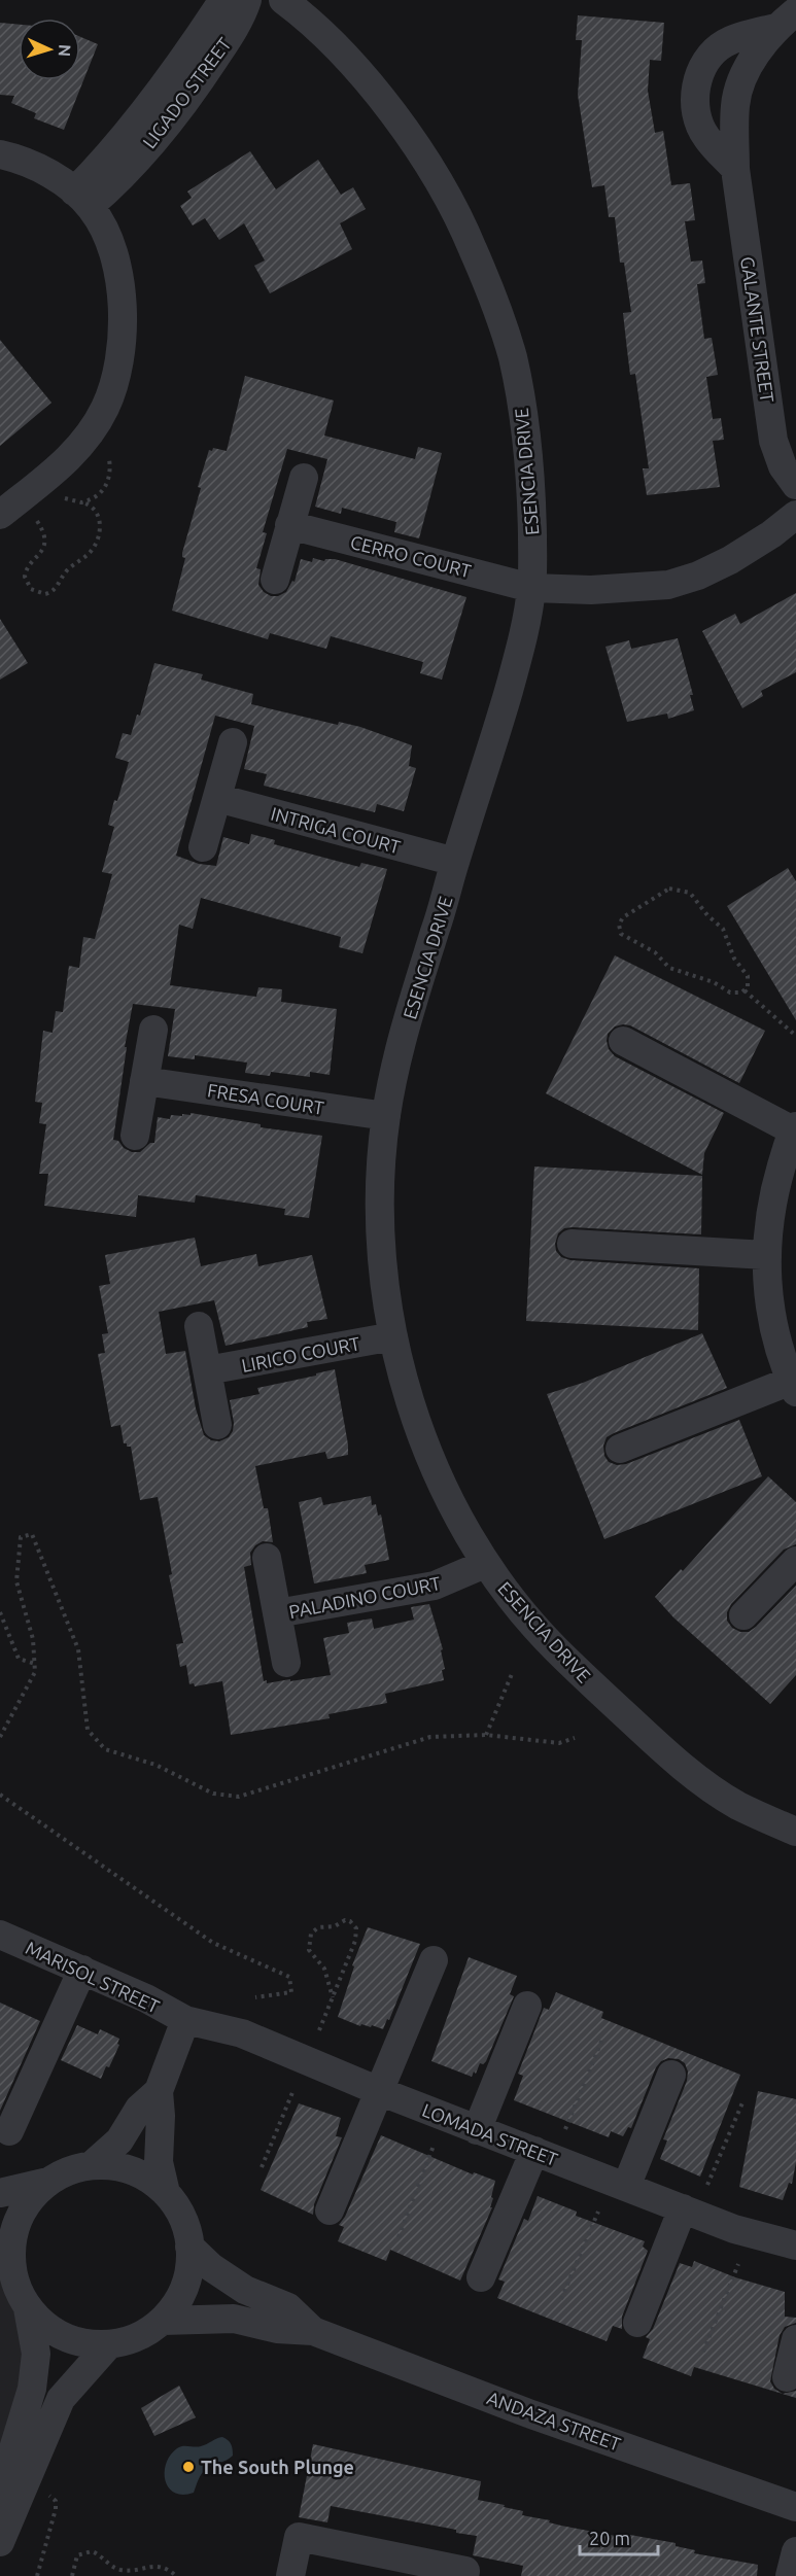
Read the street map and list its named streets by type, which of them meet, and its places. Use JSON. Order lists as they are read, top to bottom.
{
  "streets": {
    "street": [
      "LIGADO STREET",
      "GALANTE STREET",
      "ESENCIA DRIVE",
      "CERRO COURT",
      "INTRIGA COURT",
      "FRESA COURT",
      "LIRICO COURT",
      "PALADINO COURT",
      "MARISOL STREET",
      "LOMADA STREET",
      "ANDAZA STREET"
    ]
  },
  "crossings": [
    ["ESENCIA DRIVE", "CERRO COURT"],
    ["ESENCIA DRIVE", "INTRIGA COURT"],
    ["ESENCIA DRIVE", "FRESA COURT"],
    ["ESENCIA DRIVE", "LIRICO COURT"],
    ["ESENCIA DRIVE", "PALADINO COURT"],
    ["MARISOL STREET", "LOMADA STREET"]
  ],
  "places": ["The South Plunge"],
  "scale_bar": "20 m",
  "north": "right"
}
